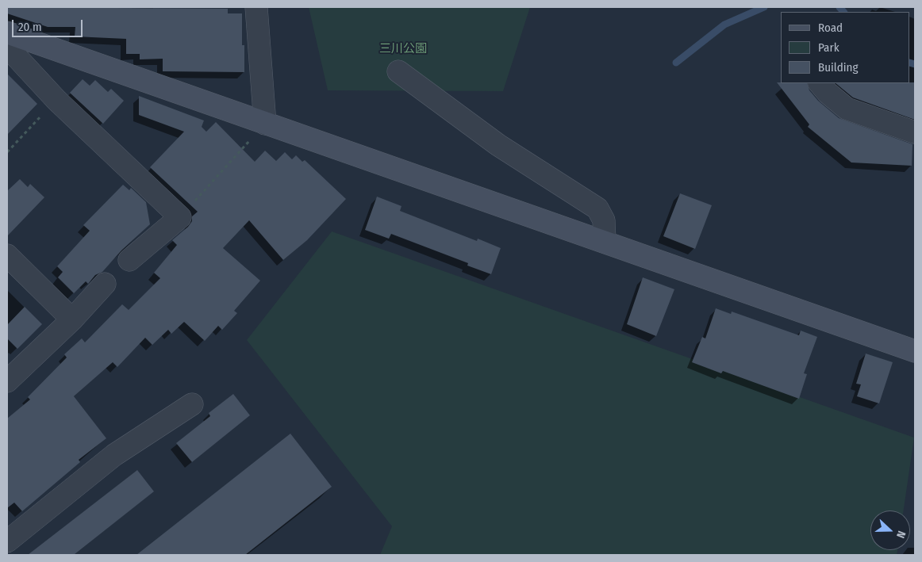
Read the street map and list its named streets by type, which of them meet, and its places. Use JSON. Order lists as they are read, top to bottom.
{
  "parks": ["三川公園"],
  "legend": ["Road", "Park", "Building"],
  "scale_bar": "20 m",
  "north": "right"
}
